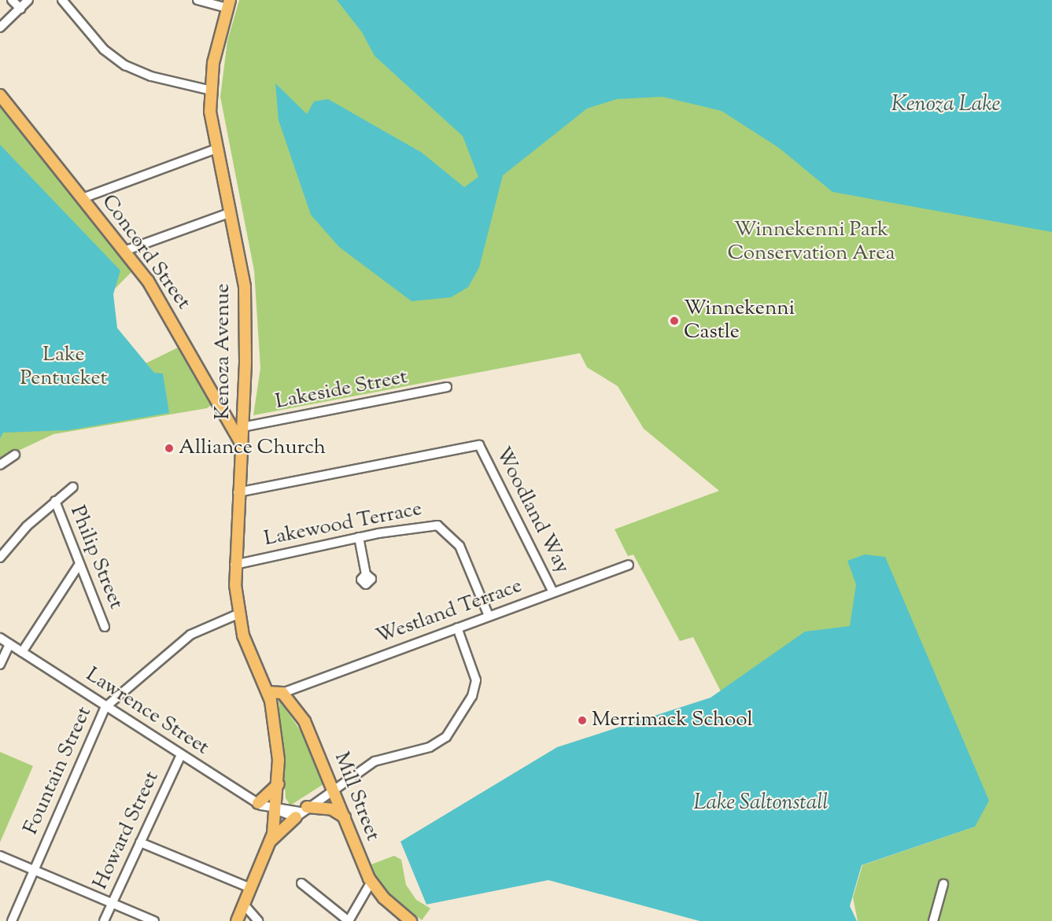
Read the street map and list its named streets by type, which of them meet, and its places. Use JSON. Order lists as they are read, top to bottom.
{
  "streets": {
    "main road": ["Concord Street", "Kenoza Avenue", "Mill Street"],
    "street": [
      "Lakeside Street",
      "Woodland Way",
      "Lakewood Terrace",
      "Philip Street",
      "Westland Terrace",
      "Lawrence Street",
      "Fountain Street",
      "Howard Street"
    ]
  },
  "crossings": [
    ["Concord Street", "Kenoza Avenue"],
    ["Kenoza Avenue", "Lakeside Street"],
    ["Kenoza Avenue", "Woodland Way"],
    ["Kenoza Avenue", "Lakewood Terrace"],
    ["Kenoza Avenue", "Lawrence Street"],
    ["Kenoza Avenue", "Fountain Street"],
    ["Woodland Way", "Westland Terrace"],
    ["Lakewood Terrace", "Westland Terrace"],
    ["Westland Terrace", "Mill Street"],
    ["Lawrence Street", "Fountain Street"],
    ["Lawrence Street", "Howard Street"]
  ],
  "water": ["Kenoza Lake", "Lake Saltonstall"],
  "parks": ["Winnekenni Park Conservation Area", "Lake Pentucket"],
  "places": ["Winnekenni Castle", "Alliance Church", "Merrimack School"]
}
